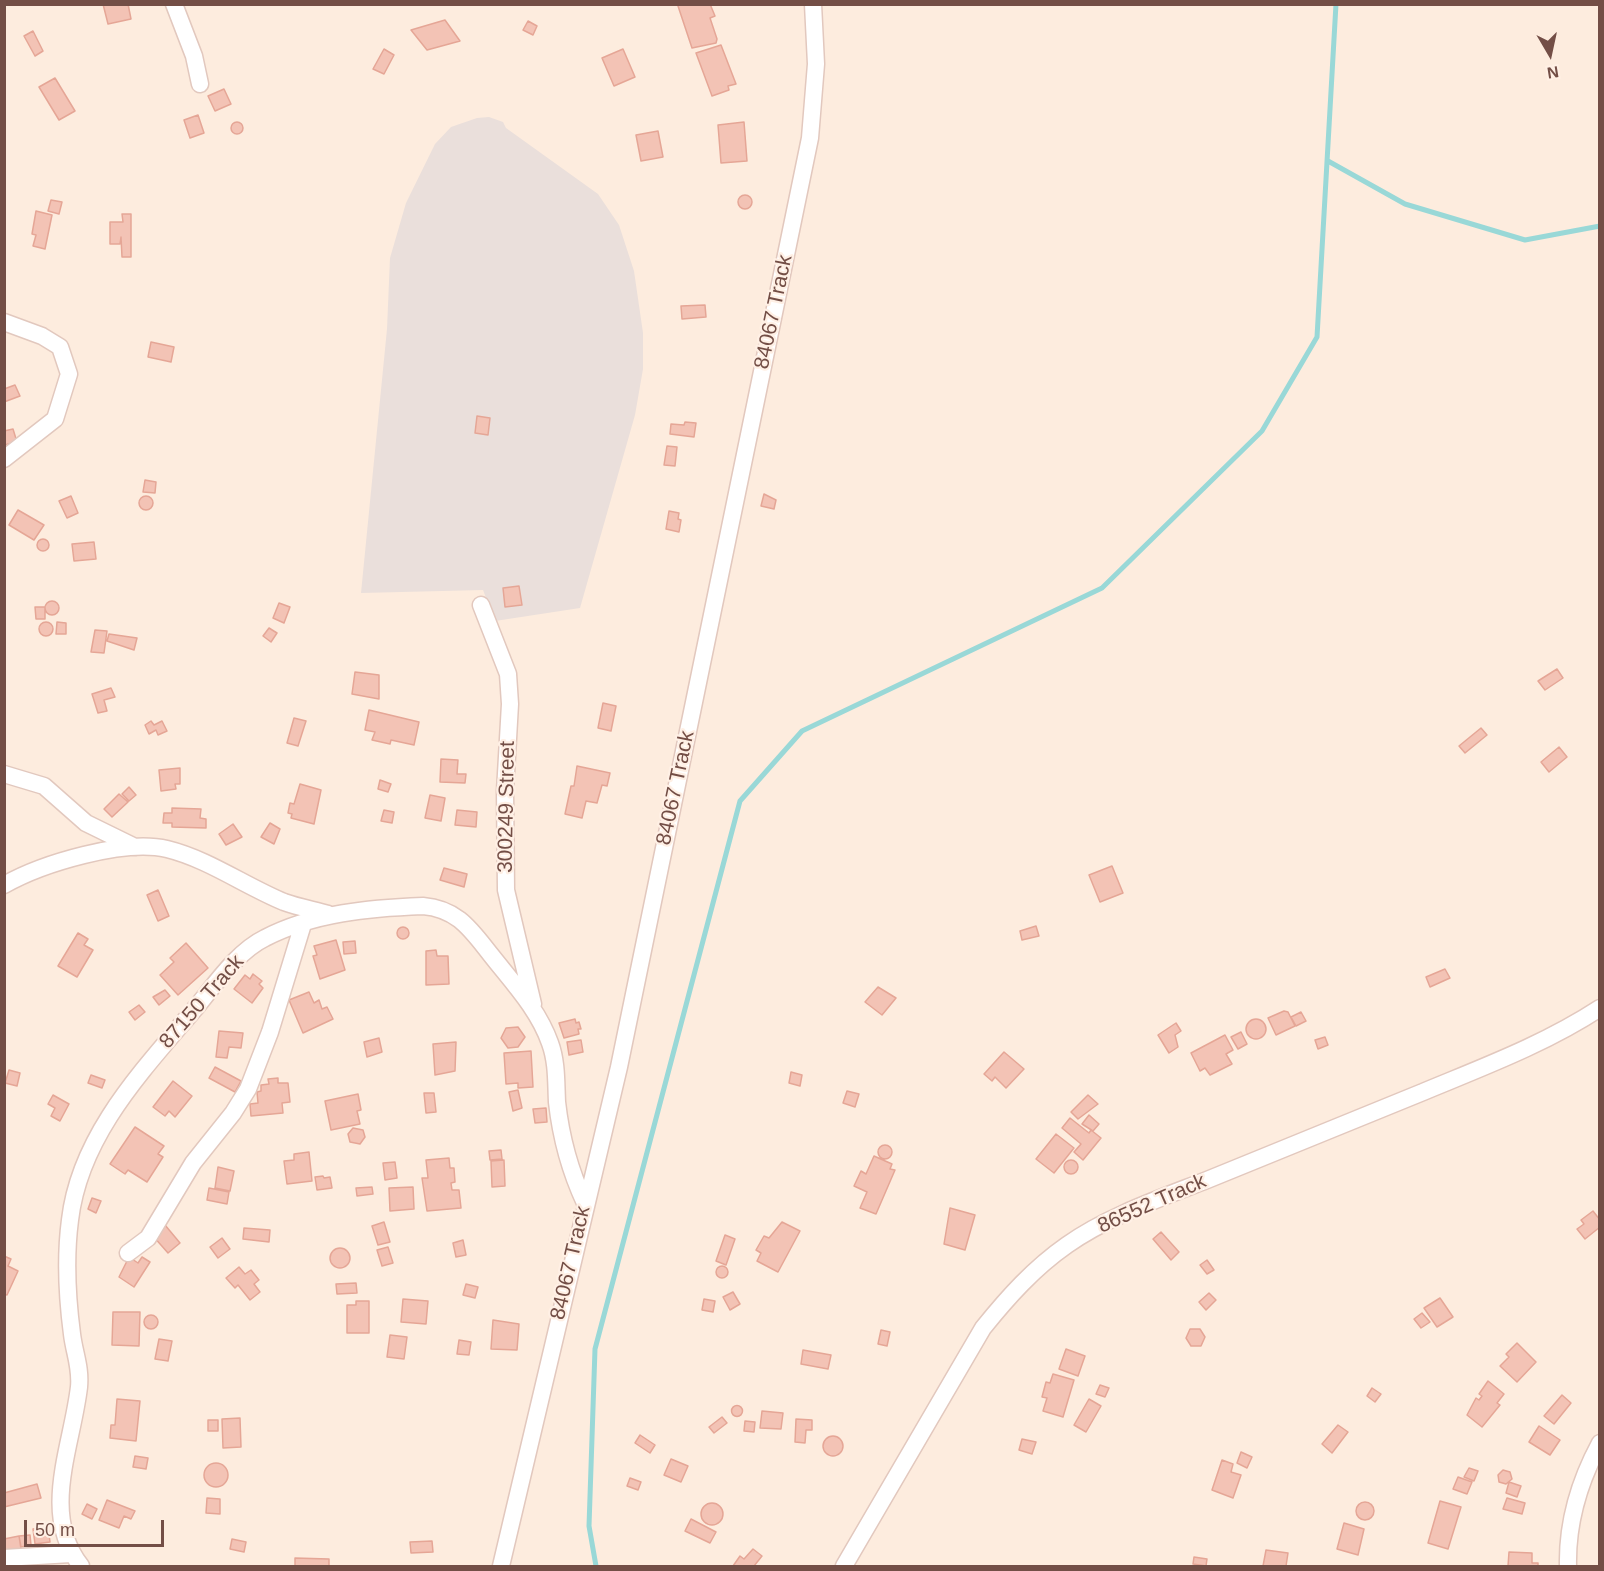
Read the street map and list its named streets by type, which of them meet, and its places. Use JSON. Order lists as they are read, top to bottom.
{
  "streets": {
    "street": [
      "84067 Track",
      "300249 Street",
      "87150 Track",
      "86552 Track"
    ]
  },
  "crossings": [
    ["84067 Track", "87150 Track"],
    ["300249 Street", "87150 Track"]
  ],
  "scale_bar": "50 m",
  "north": "bottom"
}
